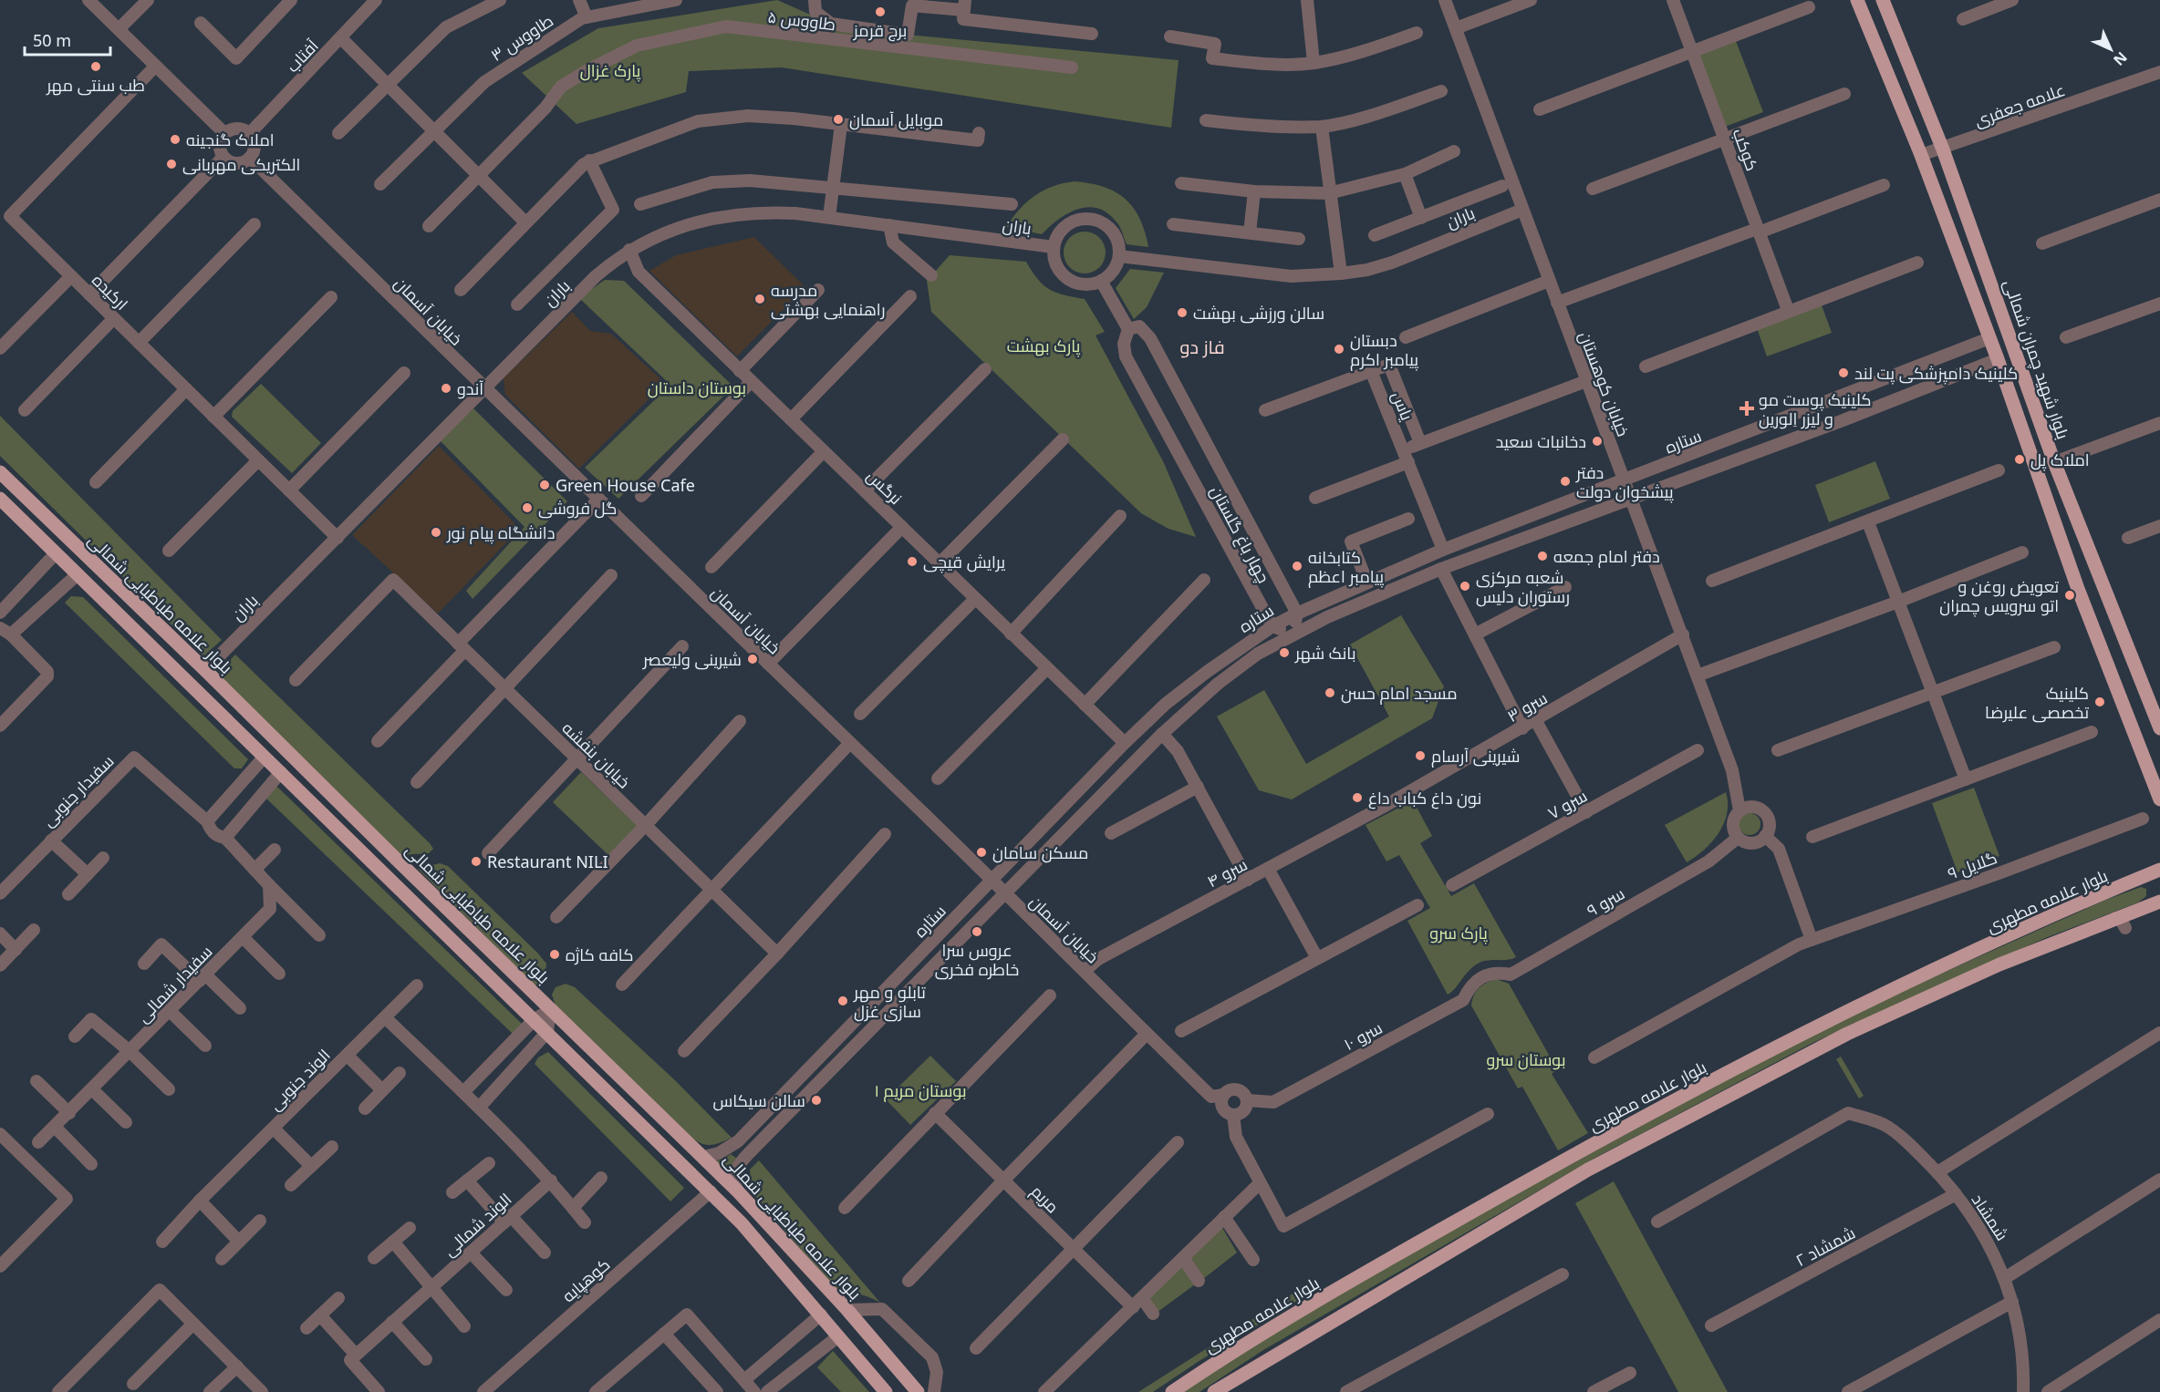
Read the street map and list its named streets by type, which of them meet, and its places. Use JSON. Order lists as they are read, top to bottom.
{
  "streets": {
    "main road": ["بلوار شهید چمران شمالی", "بلوار علامه طباطبایی شمالی", "بلوار علامه مطهری"],
    "street": [
      "طاووس ۵",
      "طاووس ۳",
      "آفتاب",
      "علامه جعفری",
      "کوکب",
      "باران",
      "ارکیده",
      "خیابان آسمان",
      "خیابان کوهستان",
      "یاس",
      "ستاره",
      "نرگس",
      "چهار باغ گلستان",
      "سرو ۳",
      "خیابان بنفشه",
      "سفیدار جنوبی",
      "سرو ۷",
      "گلایل ۹",
      "سرو ۴",
      "سرو ۹",
      "سفیدار شمالی",
      "سرو ۱۰",
      "الوند جنوبی",
      "مریم",
      "شمشاد",
      "الوند شمالی",
      "شمشاد ۲",
      "کوهپایه"
    ]
  },
  "crossings": [
    ["آفتاب", "خیابان آسمان"],
    ["علامه جعفری", "بلوار شهید چمران شمالی"],
    ["باران", "ارکیده"],
    ["باران", "خیابان آسمان"],
    ["باران", "خیابان کوهستان"],
    ["باران", "نرگس"],
    ["باران", "بلوار علامه طباطبایی شمالی"],
    ["خیابان آسمان", "ستاره"],
    ["خیابان آسمان", "سرو ۴"],
    ["خیابان آسمان", "سرو ۱۰"],
    ["خیابان کوهستان", "ستاره"],
    ["خیابان کوهستان", "سرو ۳"],
    ["خیابان کوهستان", "سرو ۹"],
    ["یاس", "ستاره"],
    ["ستاره", "نرگس"],
    ["ستاره", "چهار باغ گلستان"],
    ["ستاره", "بلوار علامه طباطبایی شمالی"],
    ["سرو ۳", "سرو ۴"],
    ["سرو ۹", "سرو ۱۰"],
    ["شمشاد", "شمشاد ۲"]
  ],
  "districts": ["فاز دو"],
  "parks": [
    "پارک غزال",
    "پارک بهشت",
    "بوستان داستان",
    "پارک سرو",
    "بوستان سرو",
    "بوستان مریم ۱"
  ],
  "places": {
    "other": [
      "برج قرمز",
      "طب سنتی مهر",
      "موبایل آسمان",
      "املاک گنجینه",
      "الکتریکی مهربانی",
      "مدرسه راهنمایی بهشتی",
      "سالن ورزشی بهشت",
      "دبستان پیامبر اکرم",
      "کلینیک دامپزشکی پت لند",
      "آندو",
      "دخانبات سعید",
      "املاک پل",
      "دفتر پیشخوان دولت",
      "Green House Cafe",
      "گل فروشی",
      "دانشگاه پیام نور",
      "دفتر امام جمعه",
      "یرایش قیچی",
      "کتابخانه پیامبر اعظم",
      "شعبه مرکزی رستوران دلیس",
      "تعویض روغن و اتو سرویس چمران",
      "بانک شهر",
      "شیرینی ولیعصر",
      "مسجد امام حسن",
      "کلینیک تخصصی علیرضا",
      "شیرینی آرسام",
      "نون داغ کباب داغ",
      "مسکن سامان",
      "Restaurant NILI",
      "عروس سرا خاطره فخری",
      "کافه کاژه",
      "تابلو و مهر سازی غزل",
      "سالن سیکاس"
    ],
    "health": ["کلینیک پوست مو و لیزر اِلورین"]
  },
  "scale_bar": "50 m",
  "north": "bottom right"
}
